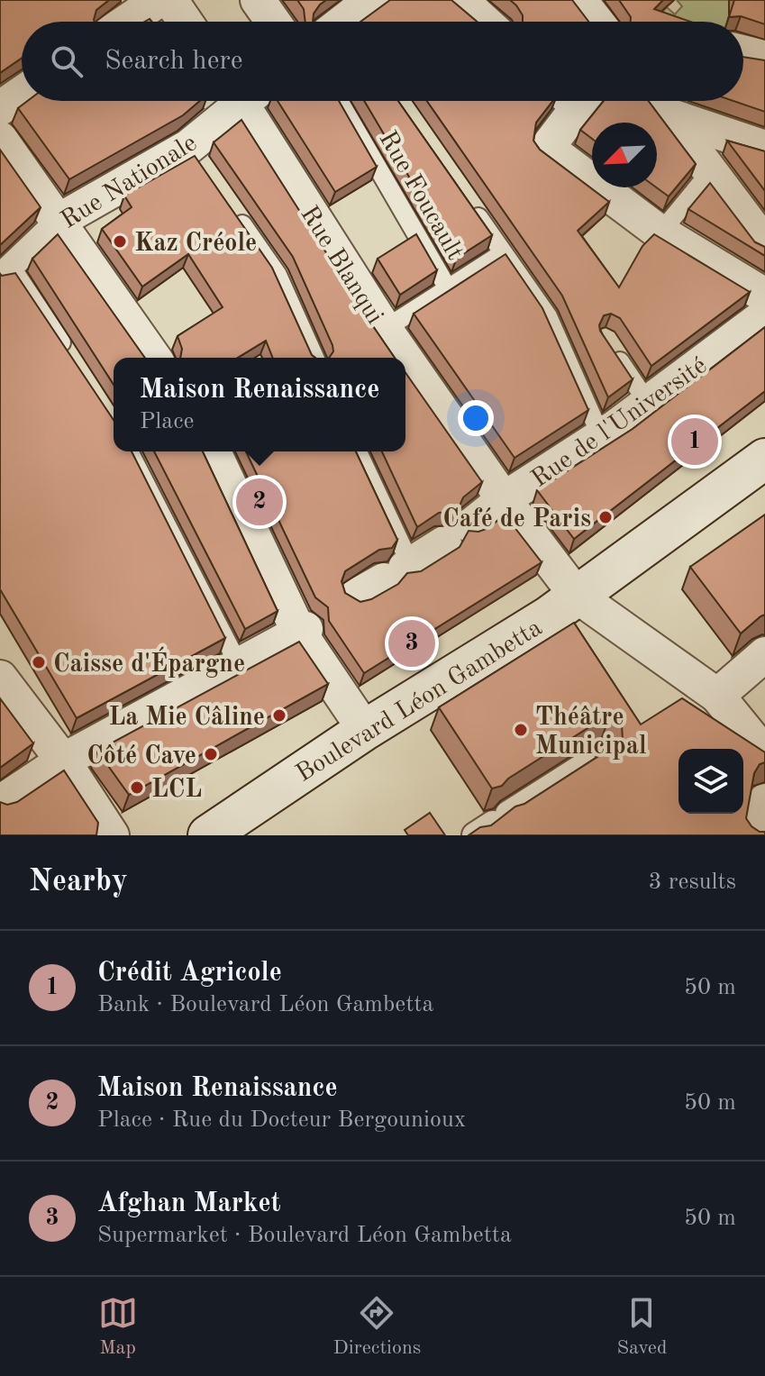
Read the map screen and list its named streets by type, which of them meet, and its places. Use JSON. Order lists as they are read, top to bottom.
{
  "streets": {
    "main road": ["Boulevard Léon Gambetta"],
    "street": ["Rue Nationale", "Rue Blanqui", "Rue de l'Université"],
    "lane": ["Rue Foucault"]
  },
  "crossings": [
    ["Rue Blanqui", "Rue de l'Université"],
    ["Rue Blanqui", "Boulevard Léon Gambetta"]
  ],
  "places": [
    "Kaz Créole",
    "Café de Paris",
    "Caisse d'Épargne",
    "La Mie Câline",
    "Théâtre Municipal",
    "Côté Cave",
    "LCL"
  ],
  "north": "bottom left",
  "page": {
    "search": "Search here",
    "popup": ["Maison Renaissance", "Place"],
    "pins": ["1", "2", "3"],
    "heading": ["Nearby", "3 results"],
    "list": [
      {
        "mark": "1",
        "name": "Crédit Agricole",
        "note": "Bank · Boulevard Léon Gambetta",
        "value": "50 m"
      },
      {
        "mark": "2",
        "name": "Maison Renaissance",
        "note": "Place · Rue du Docteur Bergounioux",
        "value": "50 m"
      },
      {
        "mark": "3",
        "name": "Afghan Market",
        "note": "Supermarket · Boulevard Léon Gambetta",
        "value": "50 m"
      }
    ],
    "nav": ["Map", "Directions", "Saved"]
  }
}
